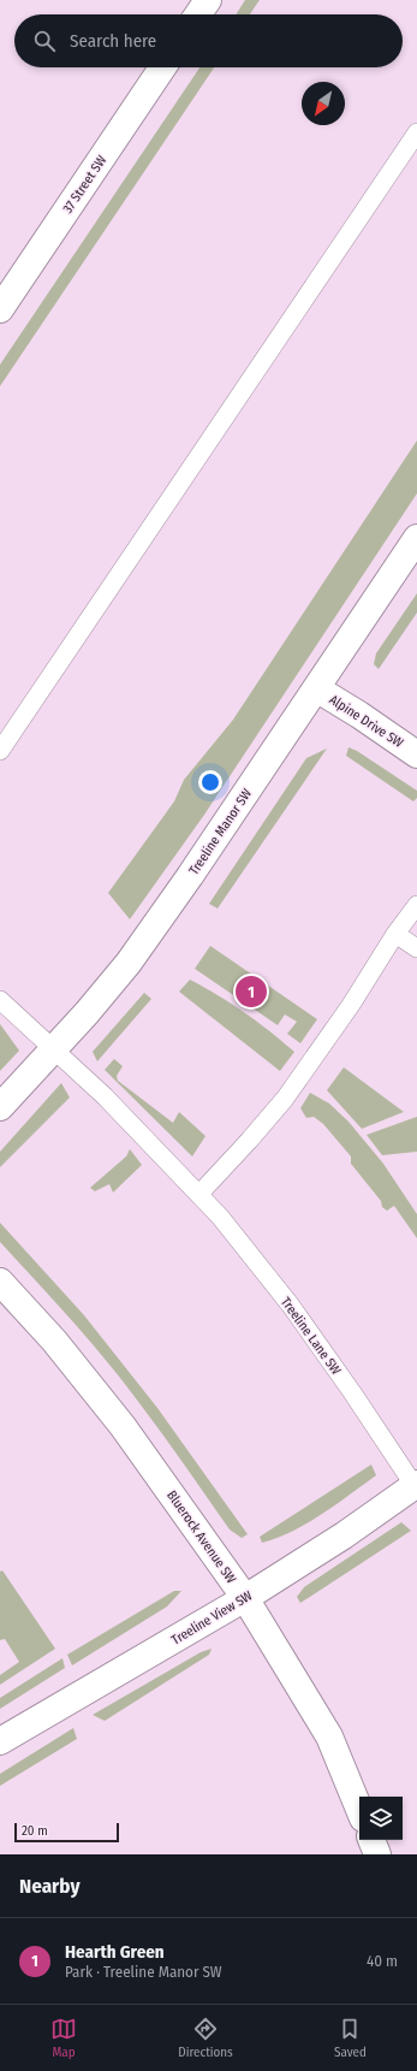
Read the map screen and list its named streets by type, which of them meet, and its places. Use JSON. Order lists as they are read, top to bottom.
{
  "streets": {
    "street": [
      "37 Street SW",
      "Alpine Drive SW",
      "Treeline Manor SW",
      "Bluerock Avenue SW",
      "Treeline View SW"
    ],
    "lane": ["Treeline Lane SW"]
  },
  "crossings": [
    ["Alpine Drive SW", "Treeline Manor SW"],
    ["Treeline Manor SW", "Treeline Lane SW"],
    ["Treeline Lane SW", "Treeline View SW"],
    ["Bluerock Avenue SW", "Treeline View SW"]
  ],
  "scale_bar": "20 m",
  "north": "bottom left",
  "page": {
    "search": "Search here",
    "pins": "1",
    "scale": "20 m",
    "heading": "Nearby",
    "list": [
      {
        "mark": "1",
        "name": "Hearth Green",
        "note": "Park · Treeline Manor SW",
        "value": "40 m"
      }
    ],
    "nav": ["Map", "Directions", "Saved"]
  }
}
